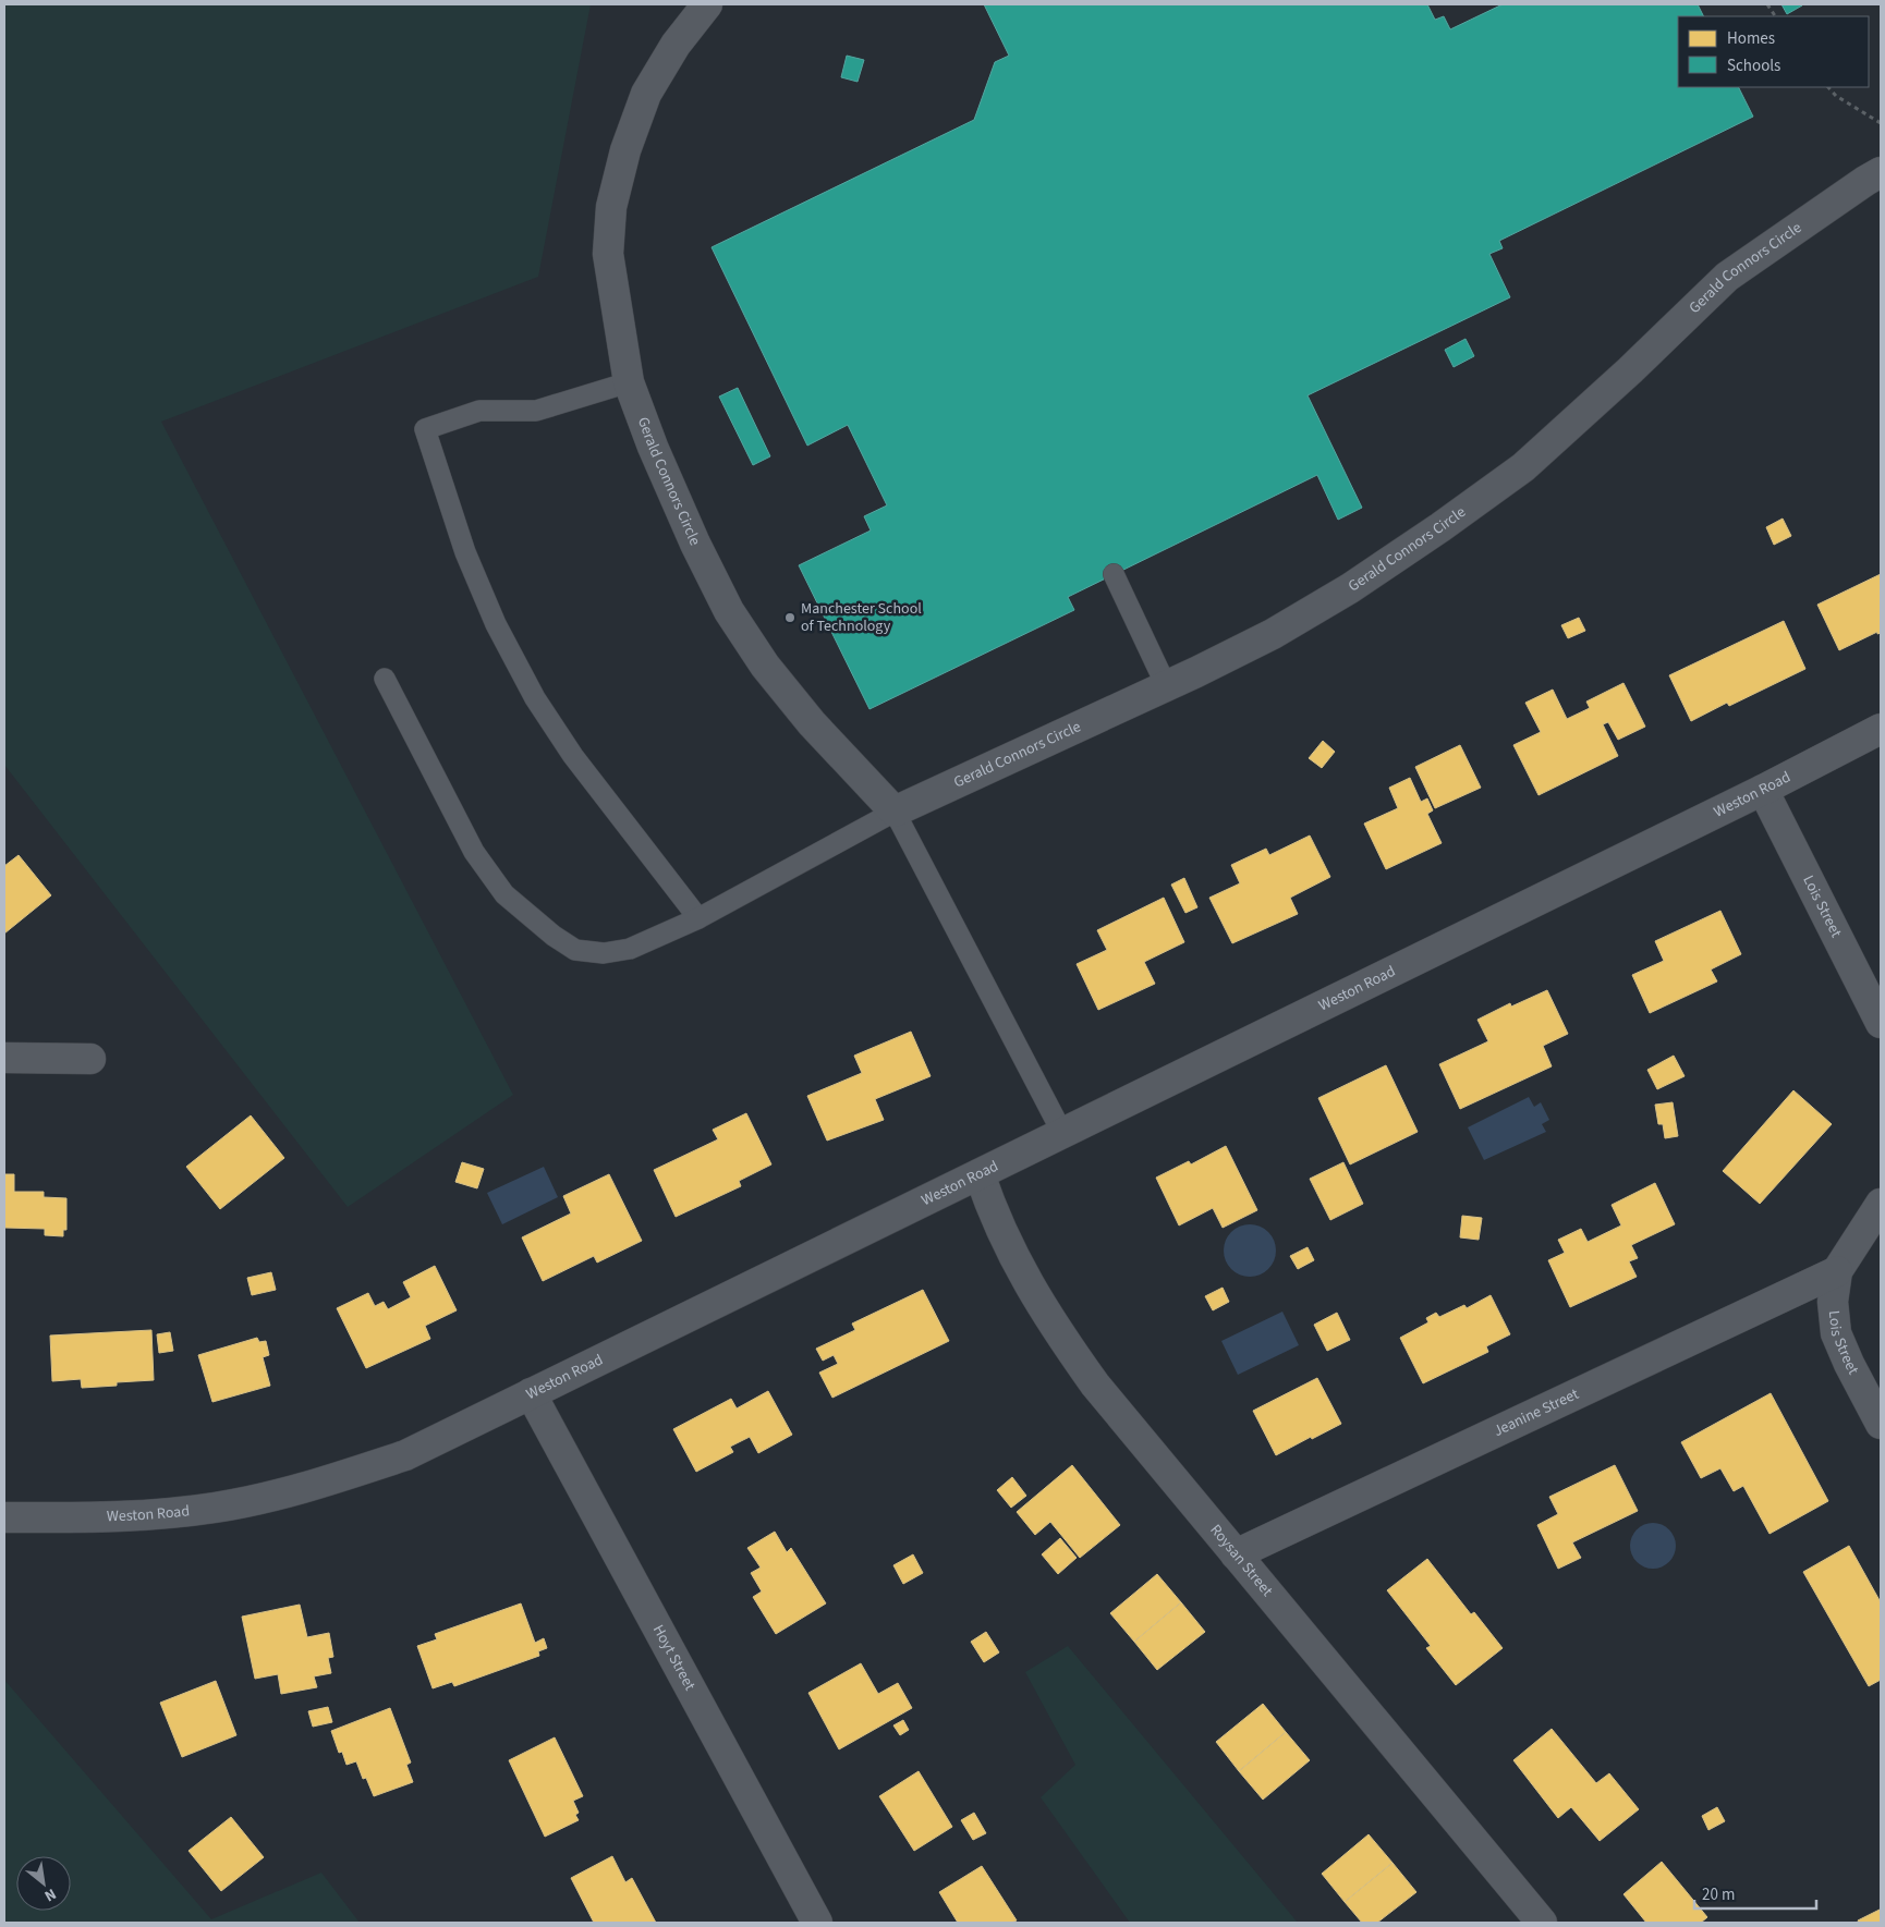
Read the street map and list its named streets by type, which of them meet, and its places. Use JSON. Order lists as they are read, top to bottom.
{
  "streets": {
    "street": [
      "Gerald Connors Circle",
      "Weston Road",
      "Lois Street",
      "Jeanine Street",
      "Roysan Street",
      "Hoyt Street"
    ]
  },
  "crossings": [
    ["Weston Road", "Lois Street"],
    ["Weston Road", "Roysan Street"],
    ["Weston Road", "Hoyt Street"],
    ["Lois Street", "Jeanine Street"],
    ["Jeanine Street", "Roysan Street"]
  ],
  "places": ["Manchester School of Technology"],
  "legend": ["Homes", "Schools"],
  "scale_bar": "20 m",
  "north": "bottom right"
}
